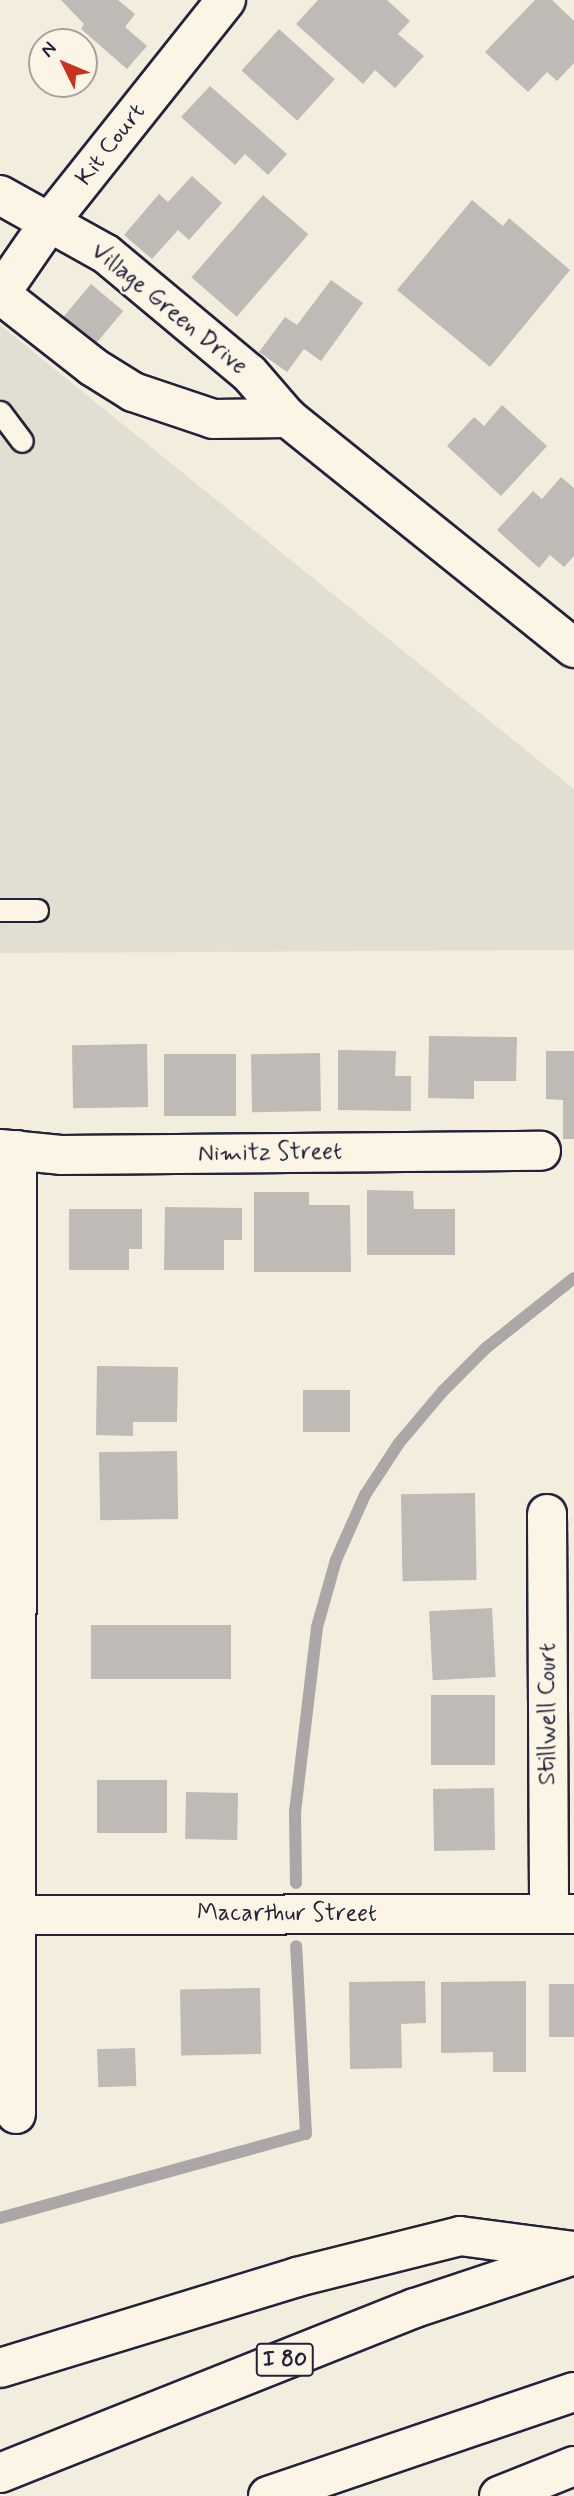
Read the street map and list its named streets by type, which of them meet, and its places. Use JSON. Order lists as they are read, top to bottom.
{
  "streets": {
    "main road": [
      "Kit Court",
      "Village Green Drive",
      "Nimitz Street",
      "Stillwell Court",
      "Macarthur Street",
      "I 80"
    ]
  },
  "crossings": [
    ["Kit Court", "Village Green Drive"],
    ["Stillwell Court", "Macarthur Street"]
  ],
  "north": "top left"
}
